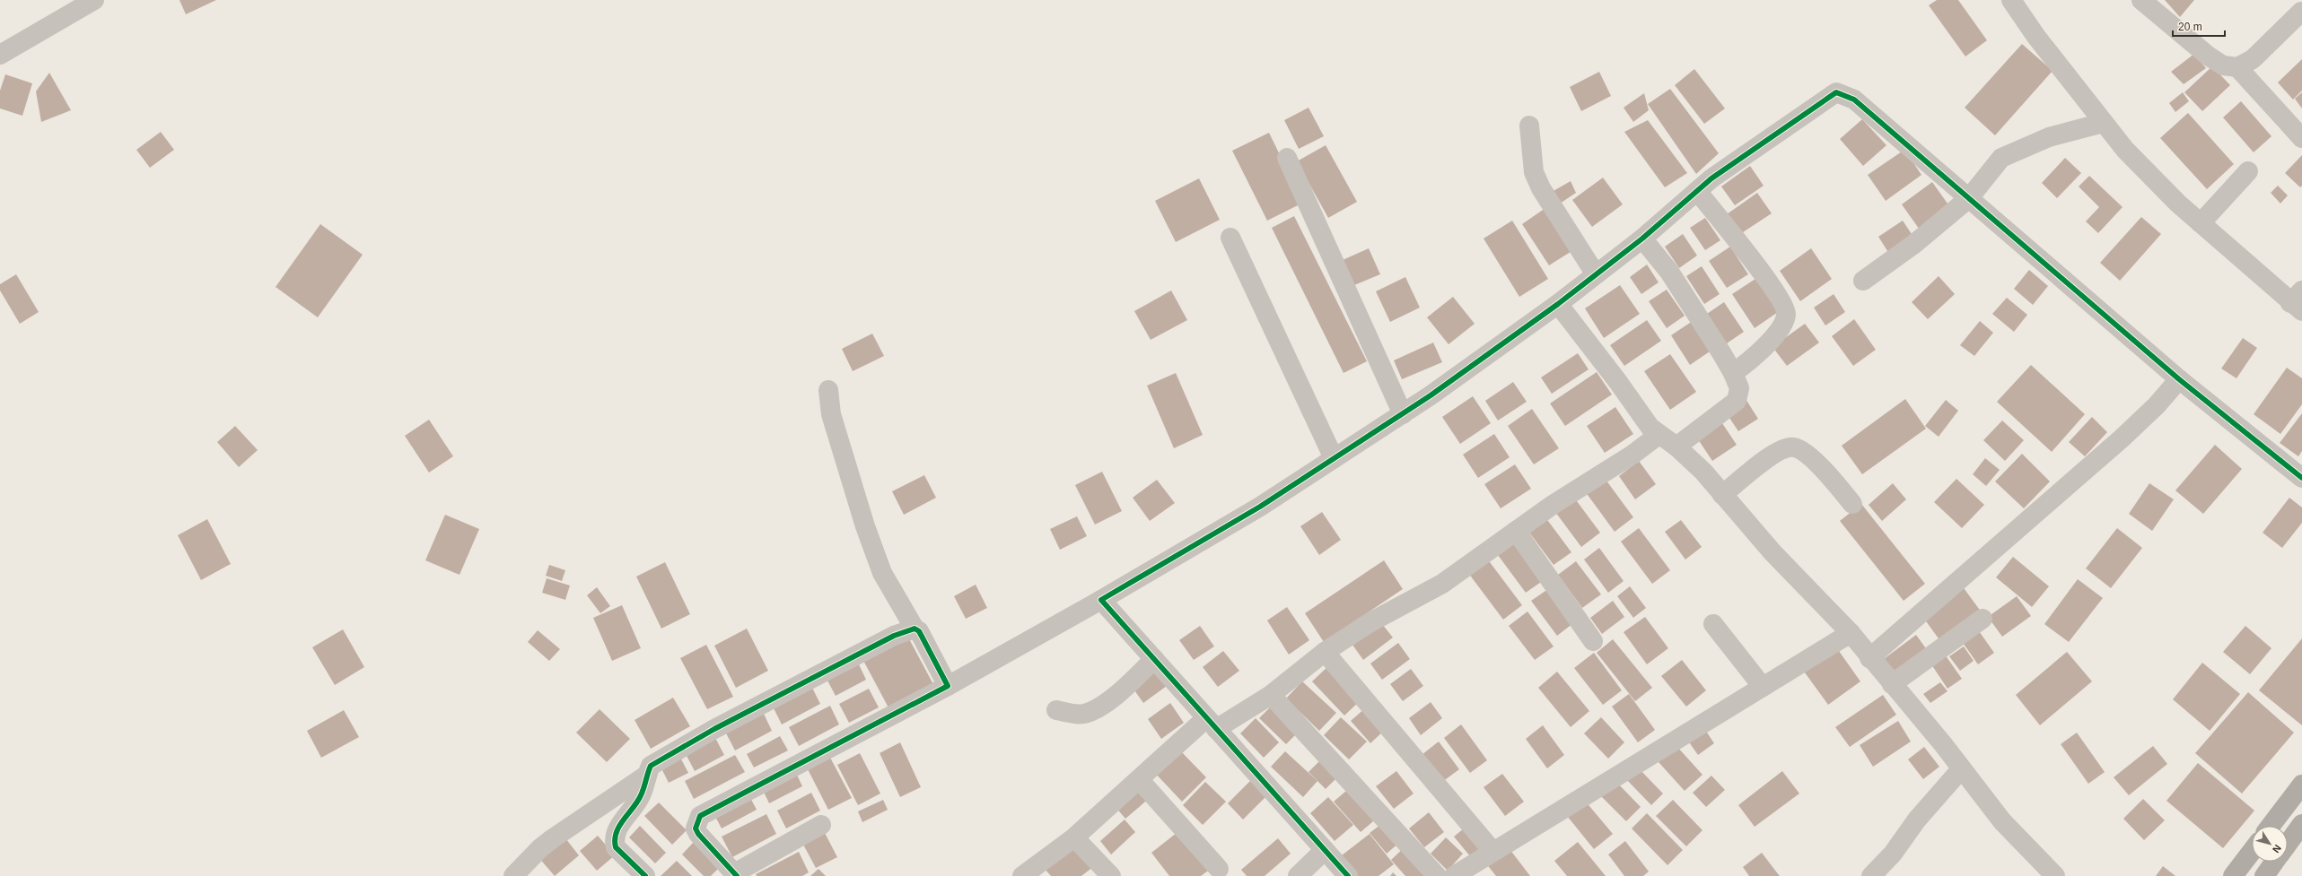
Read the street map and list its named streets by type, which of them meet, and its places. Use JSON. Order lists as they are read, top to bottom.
{
  "scale_bar": "20 m",
  "north": "bottom right"
}
